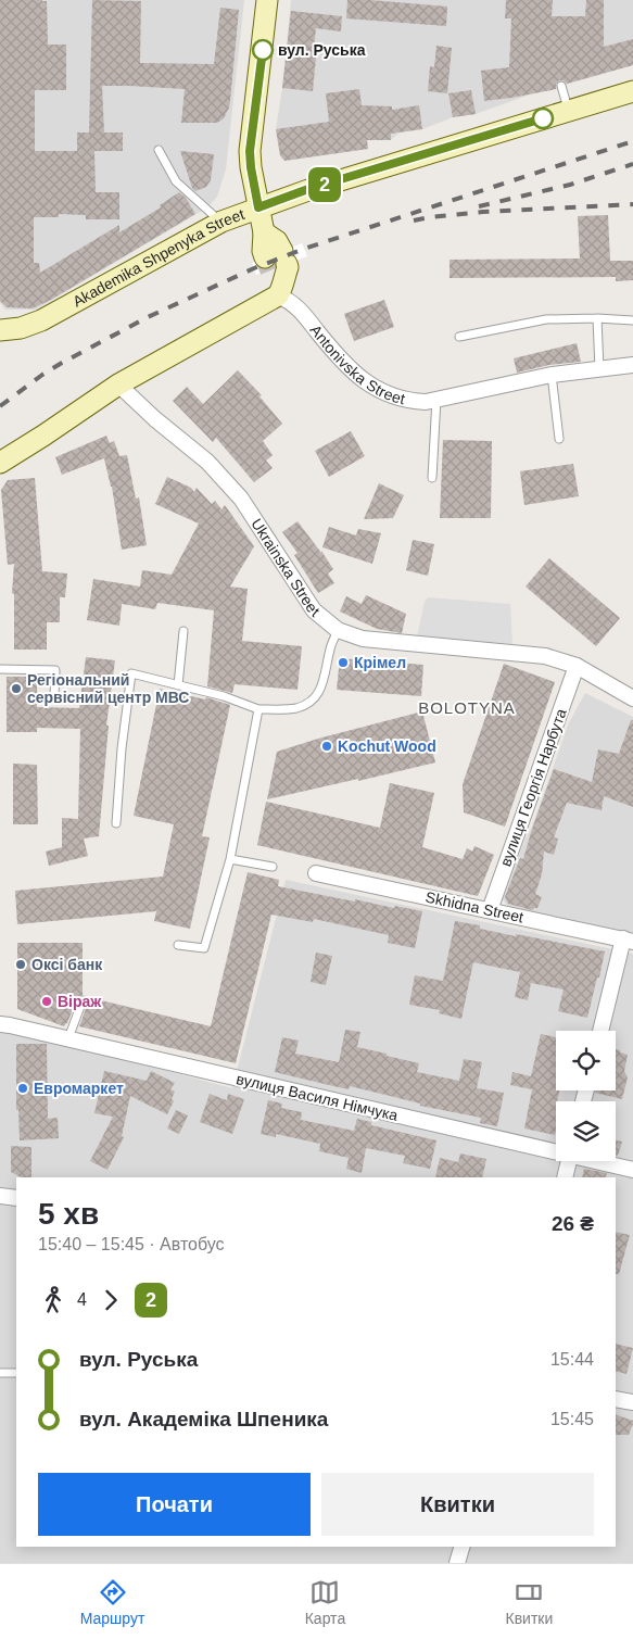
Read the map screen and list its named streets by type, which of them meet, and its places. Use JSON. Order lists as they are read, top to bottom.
{
  "streets": {
    "main road": ["Akademika Shpenyka Street"],
    "street": [
      "Antonivska Street",
      "Ukrainska Street",
      "вулиця Георгія Нарбута",
      "Skhidna Street",
      "вулиця Василя Німчука"
    ]
  },
  "crossings": [
    ["Ukrainska Street", "вулиця Георгія Нарбута"],
    ["вулиця Георгія Нарбута", "Skhidna Street"]
  ],
  "districts": ["BOLOTYNA"],
  "places": [
    "вул. Руська",
    "Крімел",
    "Регіональний сервісний центр МВС",
    "Kochut Wood",
    "Оксі банк",
    "Віраж",
    "Евромаркет"
  ],
  "lines": ["bus line 2"],
  "page": {
    "on_map": "2",
    "heading": ["5 хв", "15:40 – 15:45 · Автобус", "26 ₴"],
    "legs": ["4", "2"],
    "list": [
      {
        "name": "вул. Руська",
        "value": "15:44"
      },
      {
        "name": "вул. Академіка Шпеника",
        "value": "15:45"
      }
    ],
    "buttons": ["Почати", "Квитки"],
    "tabs": ["Маршрут", "Карта", "Квитки"]
  }
}
